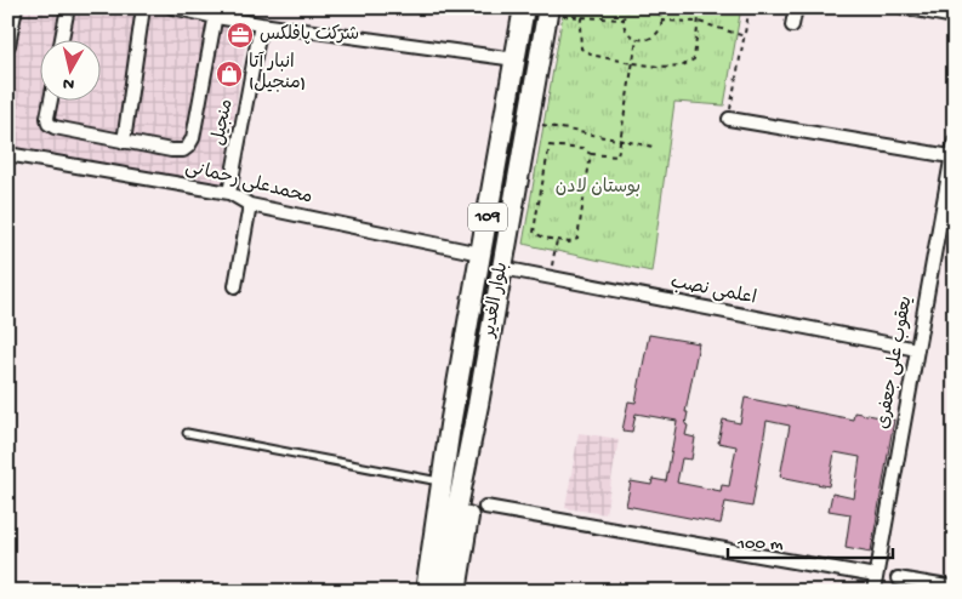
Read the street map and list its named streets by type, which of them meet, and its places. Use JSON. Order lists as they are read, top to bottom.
{
  "streets": {
    "main road": ["109", "بلوار الغدیر"],
    "street": [
      "منجیل",
      "محمدعلی رحمانی",
      "اعلمی نصب",
      "یعقوب علی جعفری"
    ]
  },
  "crossings": [
    ["منجیل", "محمدعلی رحمانی"],
    ["محمدعلی رحمانی", "بلوار الغدیر"],
    ["اعلمی نصب", "بلوار الغدیر"],
    ["اعلمی نصب", "یعقوب علی جعفری"]
  ],
  "parks": ["بوستان لادن"],
  "places": {
    "office": ["شرکت پافلکس"],
    "shop": ["انبار آتا (منجیل)"]
  },
  "scale_bar": "100 m",
  "north": "bottom"
}
